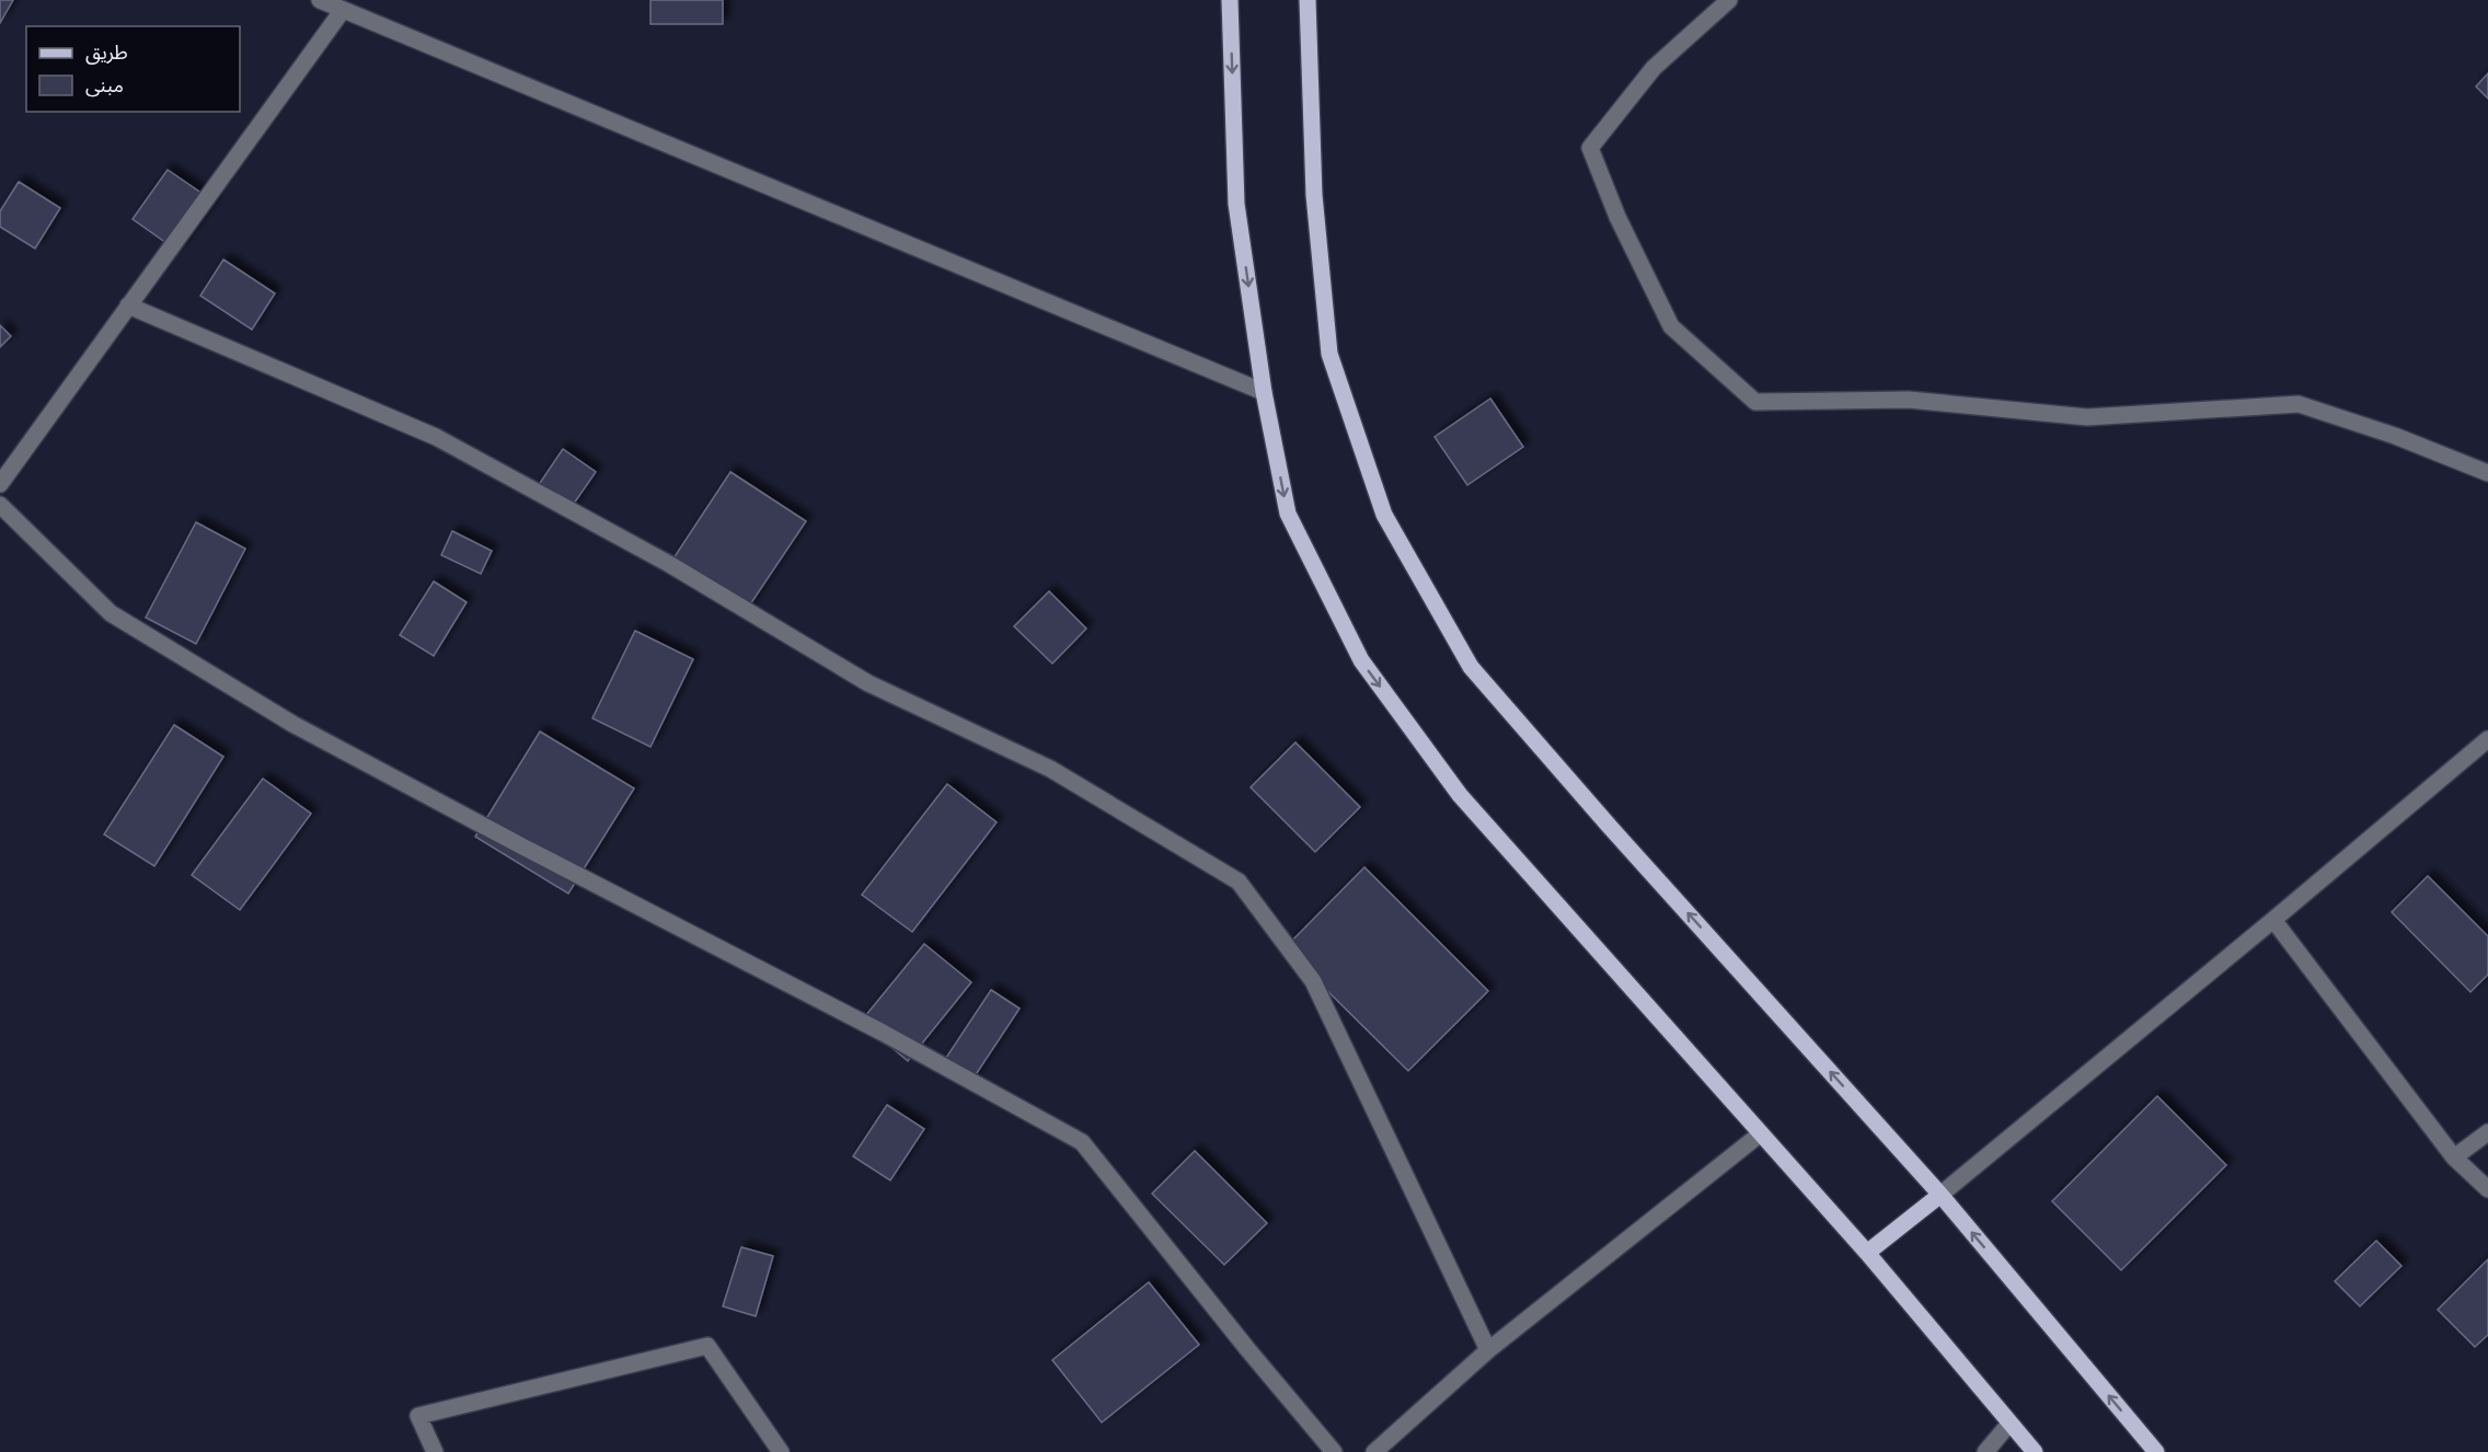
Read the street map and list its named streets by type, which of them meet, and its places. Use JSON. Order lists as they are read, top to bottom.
{
  "legend": ["طريق", "مبنى"]
}
